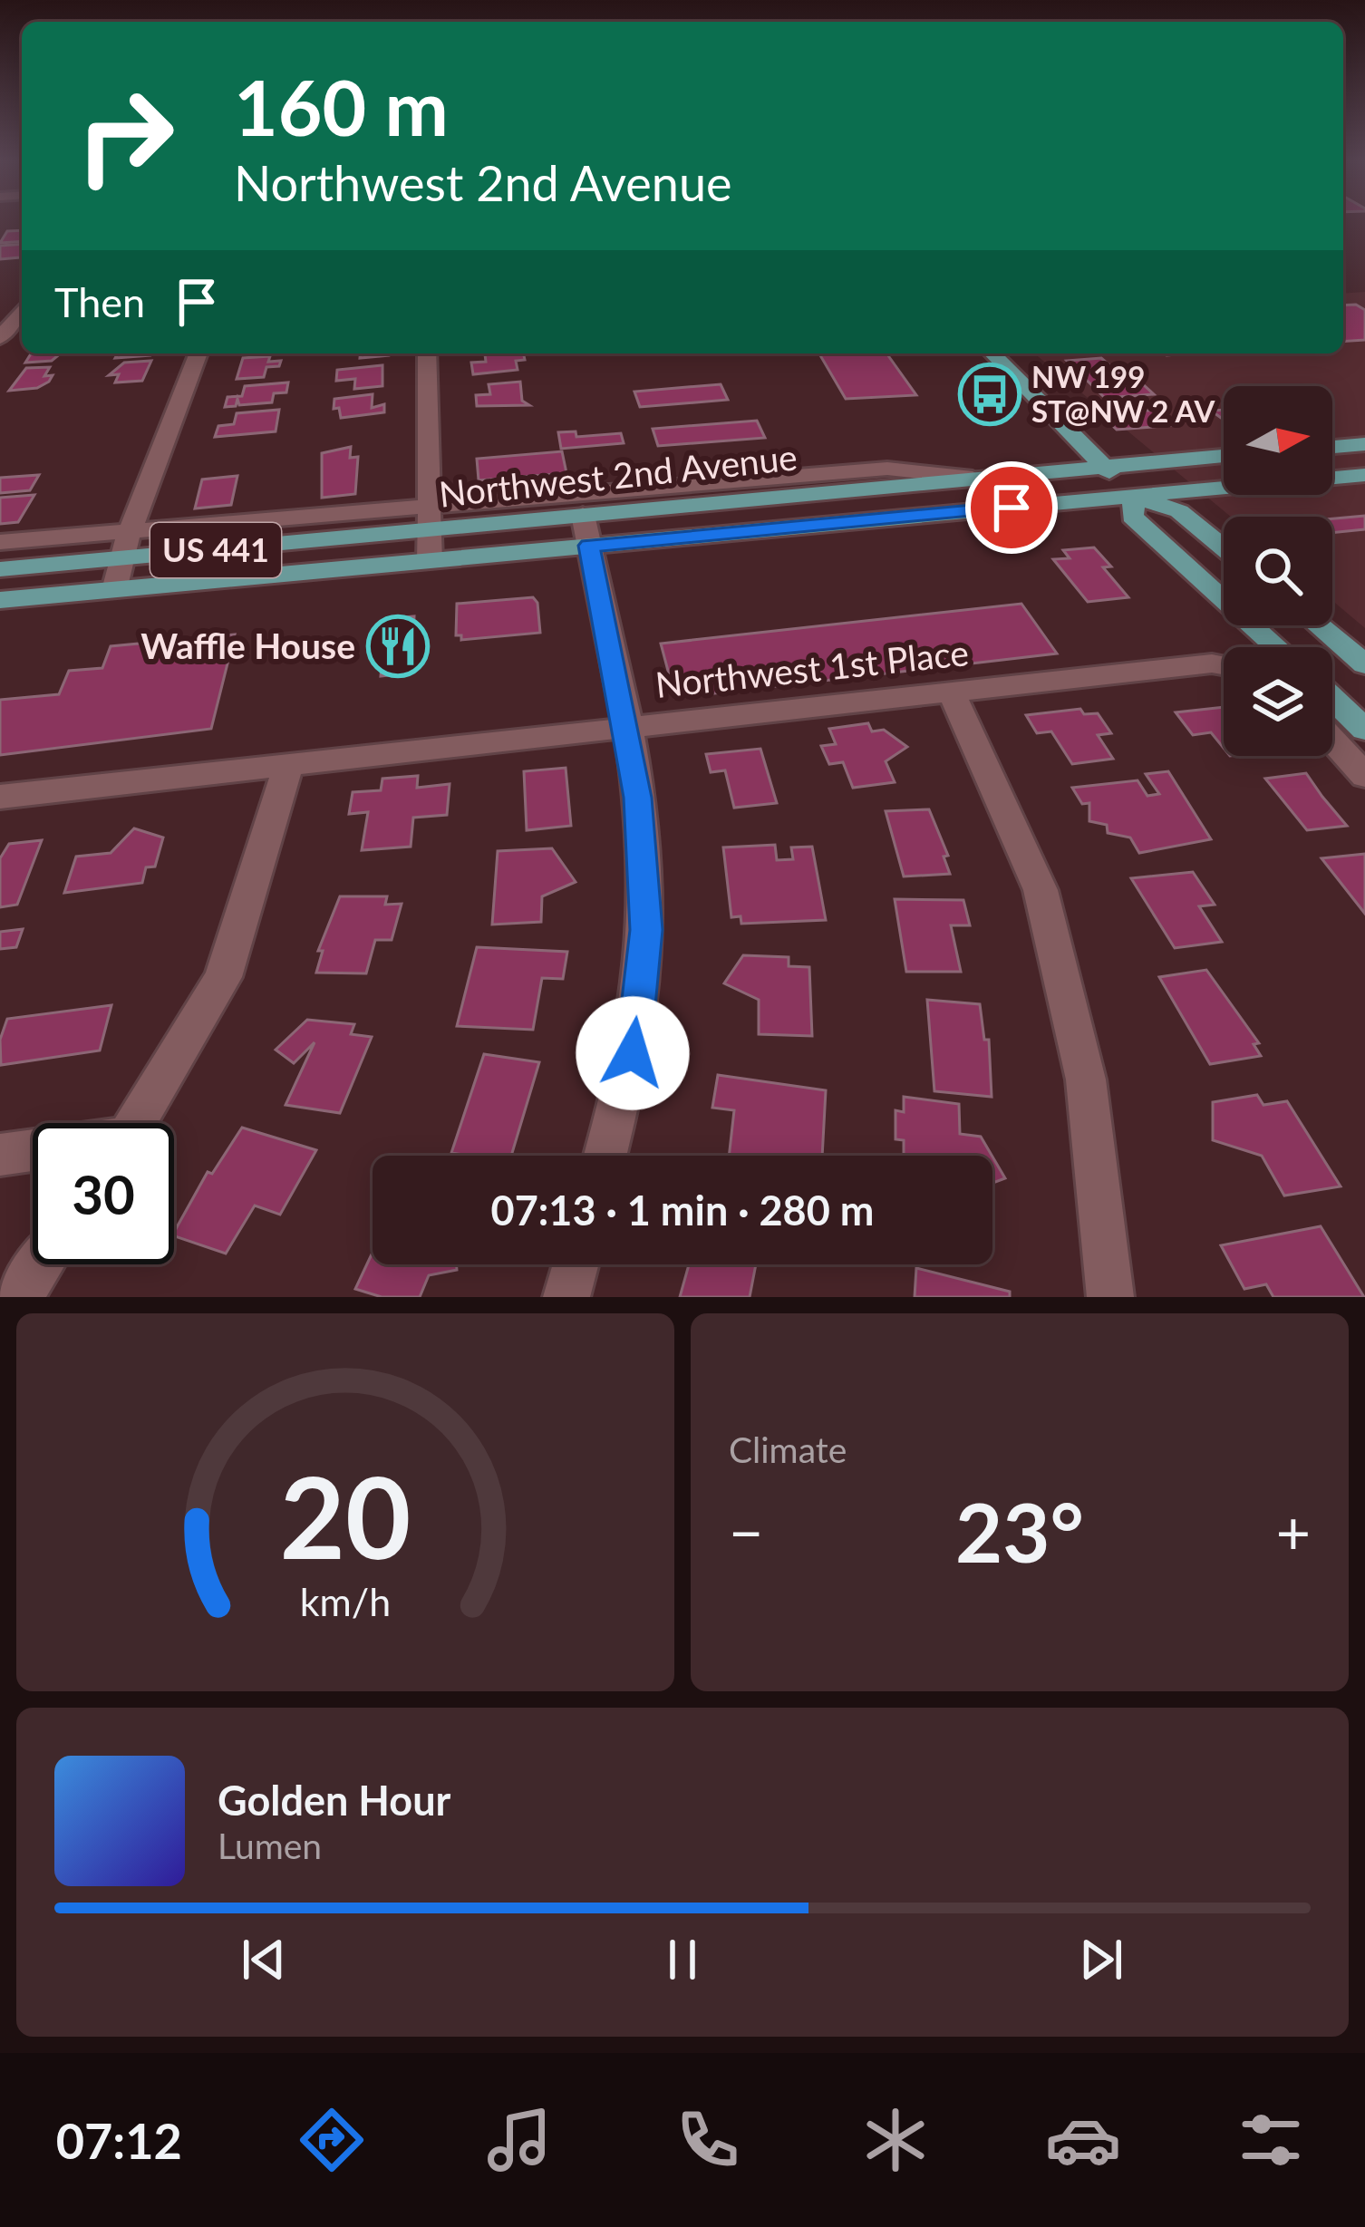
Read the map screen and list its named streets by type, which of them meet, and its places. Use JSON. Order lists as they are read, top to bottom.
{
  "streets": {
    "main road": ["Northwest 2nd Avenue", "US 441"],
    "street": ["Northwest 1st Place"]
  },
  "places": {
    "bus stop": ["NW 199 ST@NW 2 AV"],
    "restaurant": ["Waffle House"]
  },
  "north": "right",
  "page": {
    "turn": ["160 m", "Northwest 2nd Avenue"],
    "then": "Then",
    "limit": "30",
    "trip": "07:13 · 1 min · 280 m",
    "tile": "Climate",
    "heat": ["−", "23°", "+"],
    "song": ["Golden Hour", "Lumen"],
    "tabs": "07:12",
    "gauge": ["20", "km/h"]
  }
}
